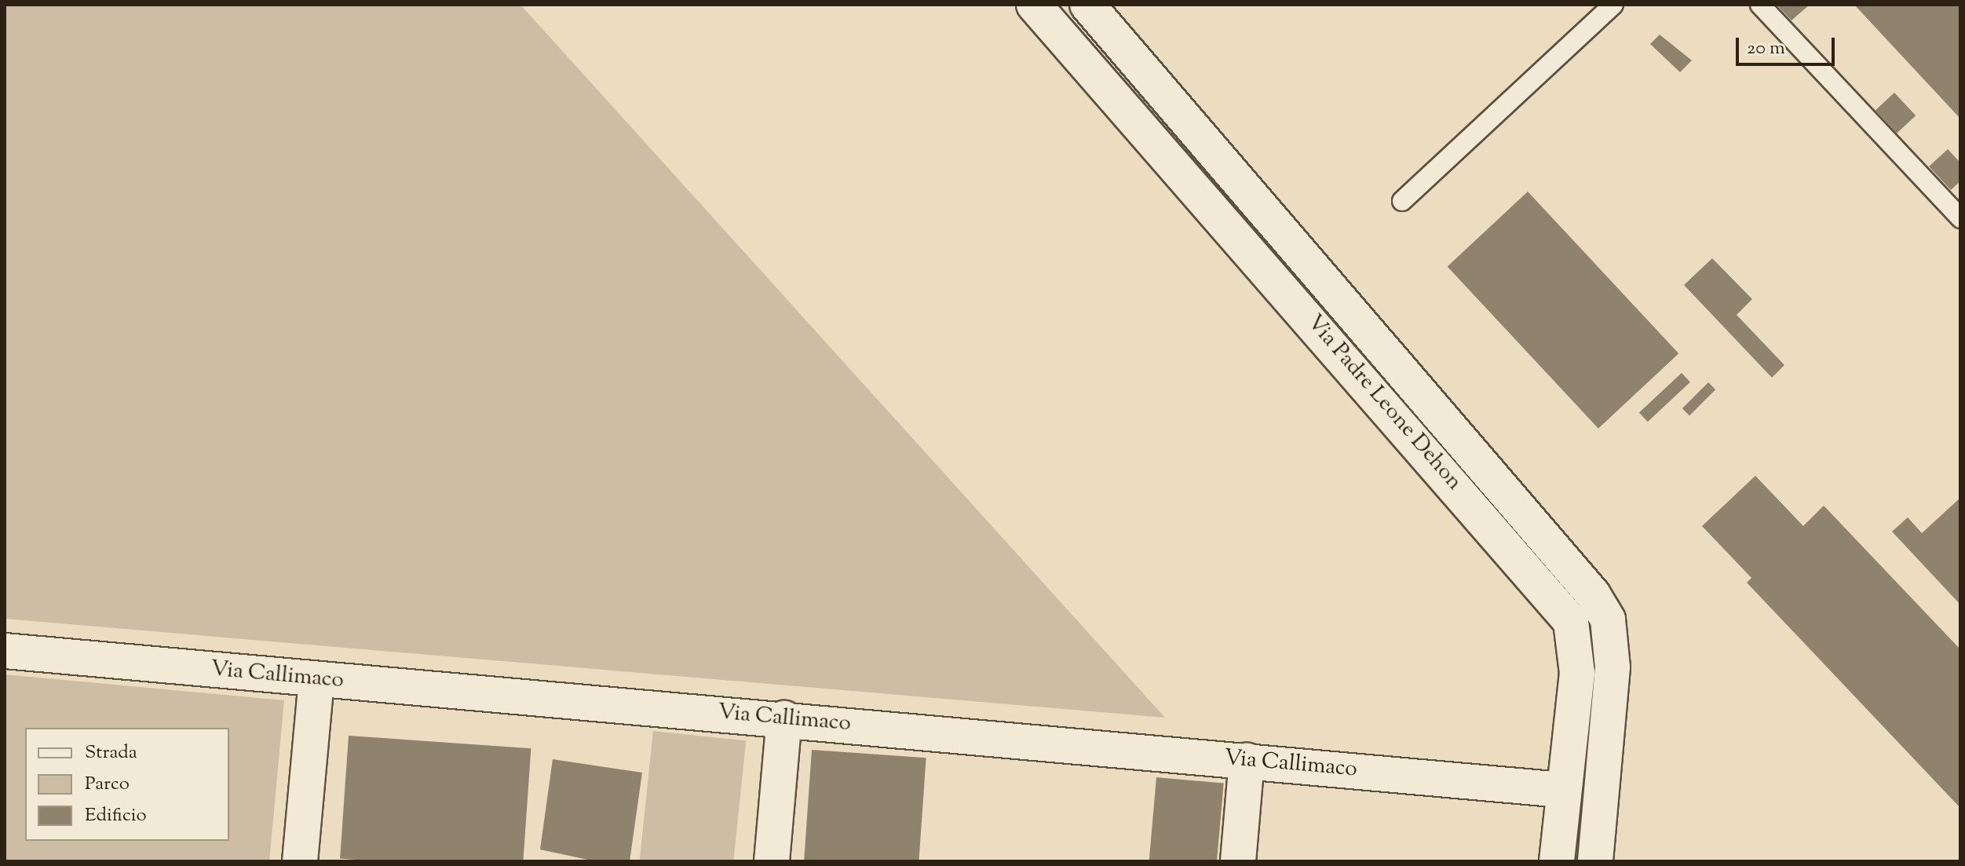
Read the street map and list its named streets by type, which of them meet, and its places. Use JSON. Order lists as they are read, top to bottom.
{
  "streets": {
    "street": ["Via Padre Leone Dehon", "Via Callimaco"]
  },
  "crossings": [
    ["Via Padre Leone Dehon", "Via Callimaco"]
  ],
  "legend": ["Strada", "Parco", "Edificio"],
  "scale_bar": "20 m"
}
